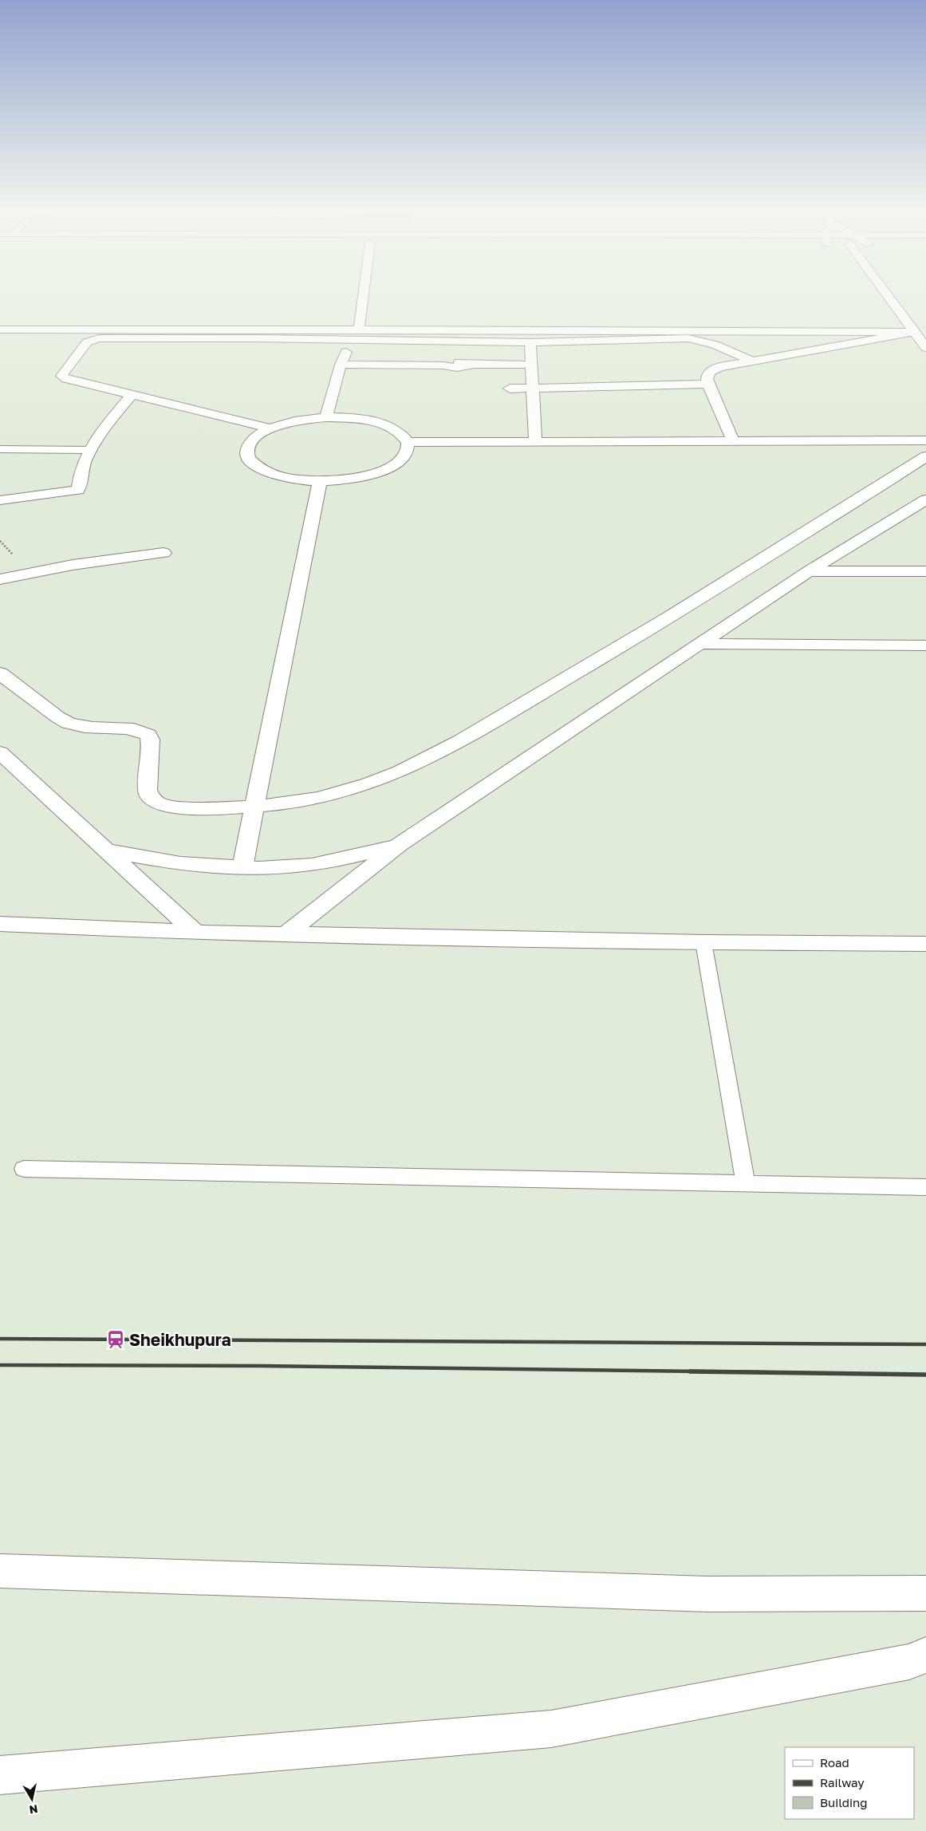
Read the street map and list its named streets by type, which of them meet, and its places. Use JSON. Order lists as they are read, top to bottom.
{
  "places": {
    "station": ["Sheikhupura"]
  },
  "legend": ["Road", "Railway", "Building"],
  "north": "bottom"
}
